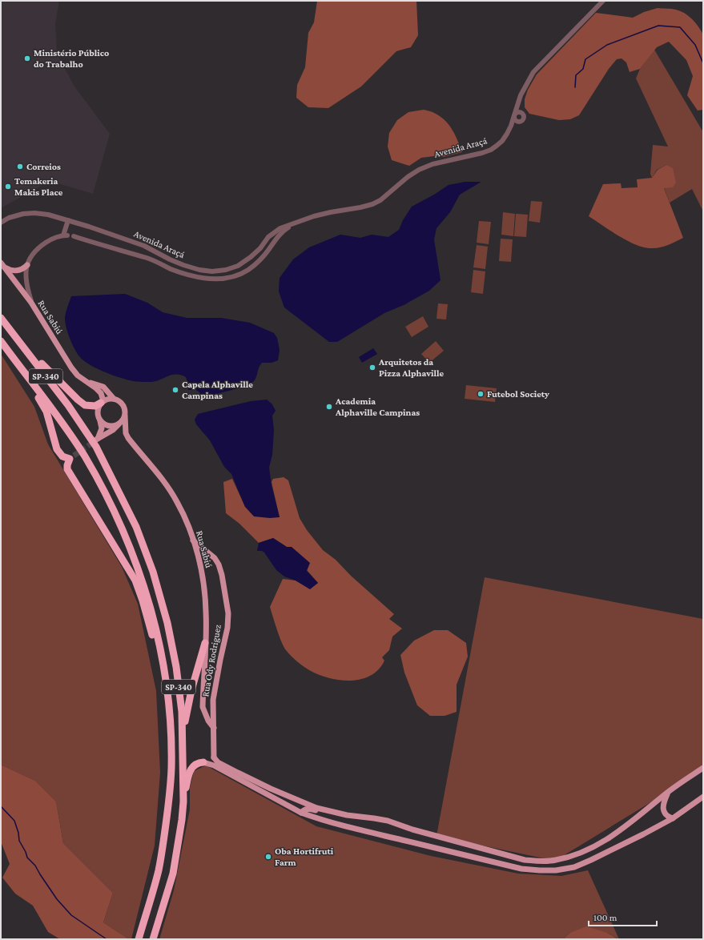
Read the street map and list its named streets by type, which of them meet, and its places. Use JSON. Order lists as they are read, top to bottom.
{
  "streets": {
    "highway": ["SP-340"],
    "main road": ["Rua Sabiú", "Rua Ody Rodriguez"],
    "street": ["Avenida Araçá"]
  },
  "crossings": [
    ["Rua Sabiú", "Rua Ody Rodriguez"]
  ],
  "places": [
    "Ministério Público do Trabalho",
    "Correios",
    "Temakeria Makis Place",
    "Arquitetos da Pizza Alphaville",
    "Capela Alphaville Campinas",
    "Futebol Society",
    "Academia Alphaville Campinas",
    "Oba Hortifruti Farm"
  ],
  "scale_bar": "100 m"
}
